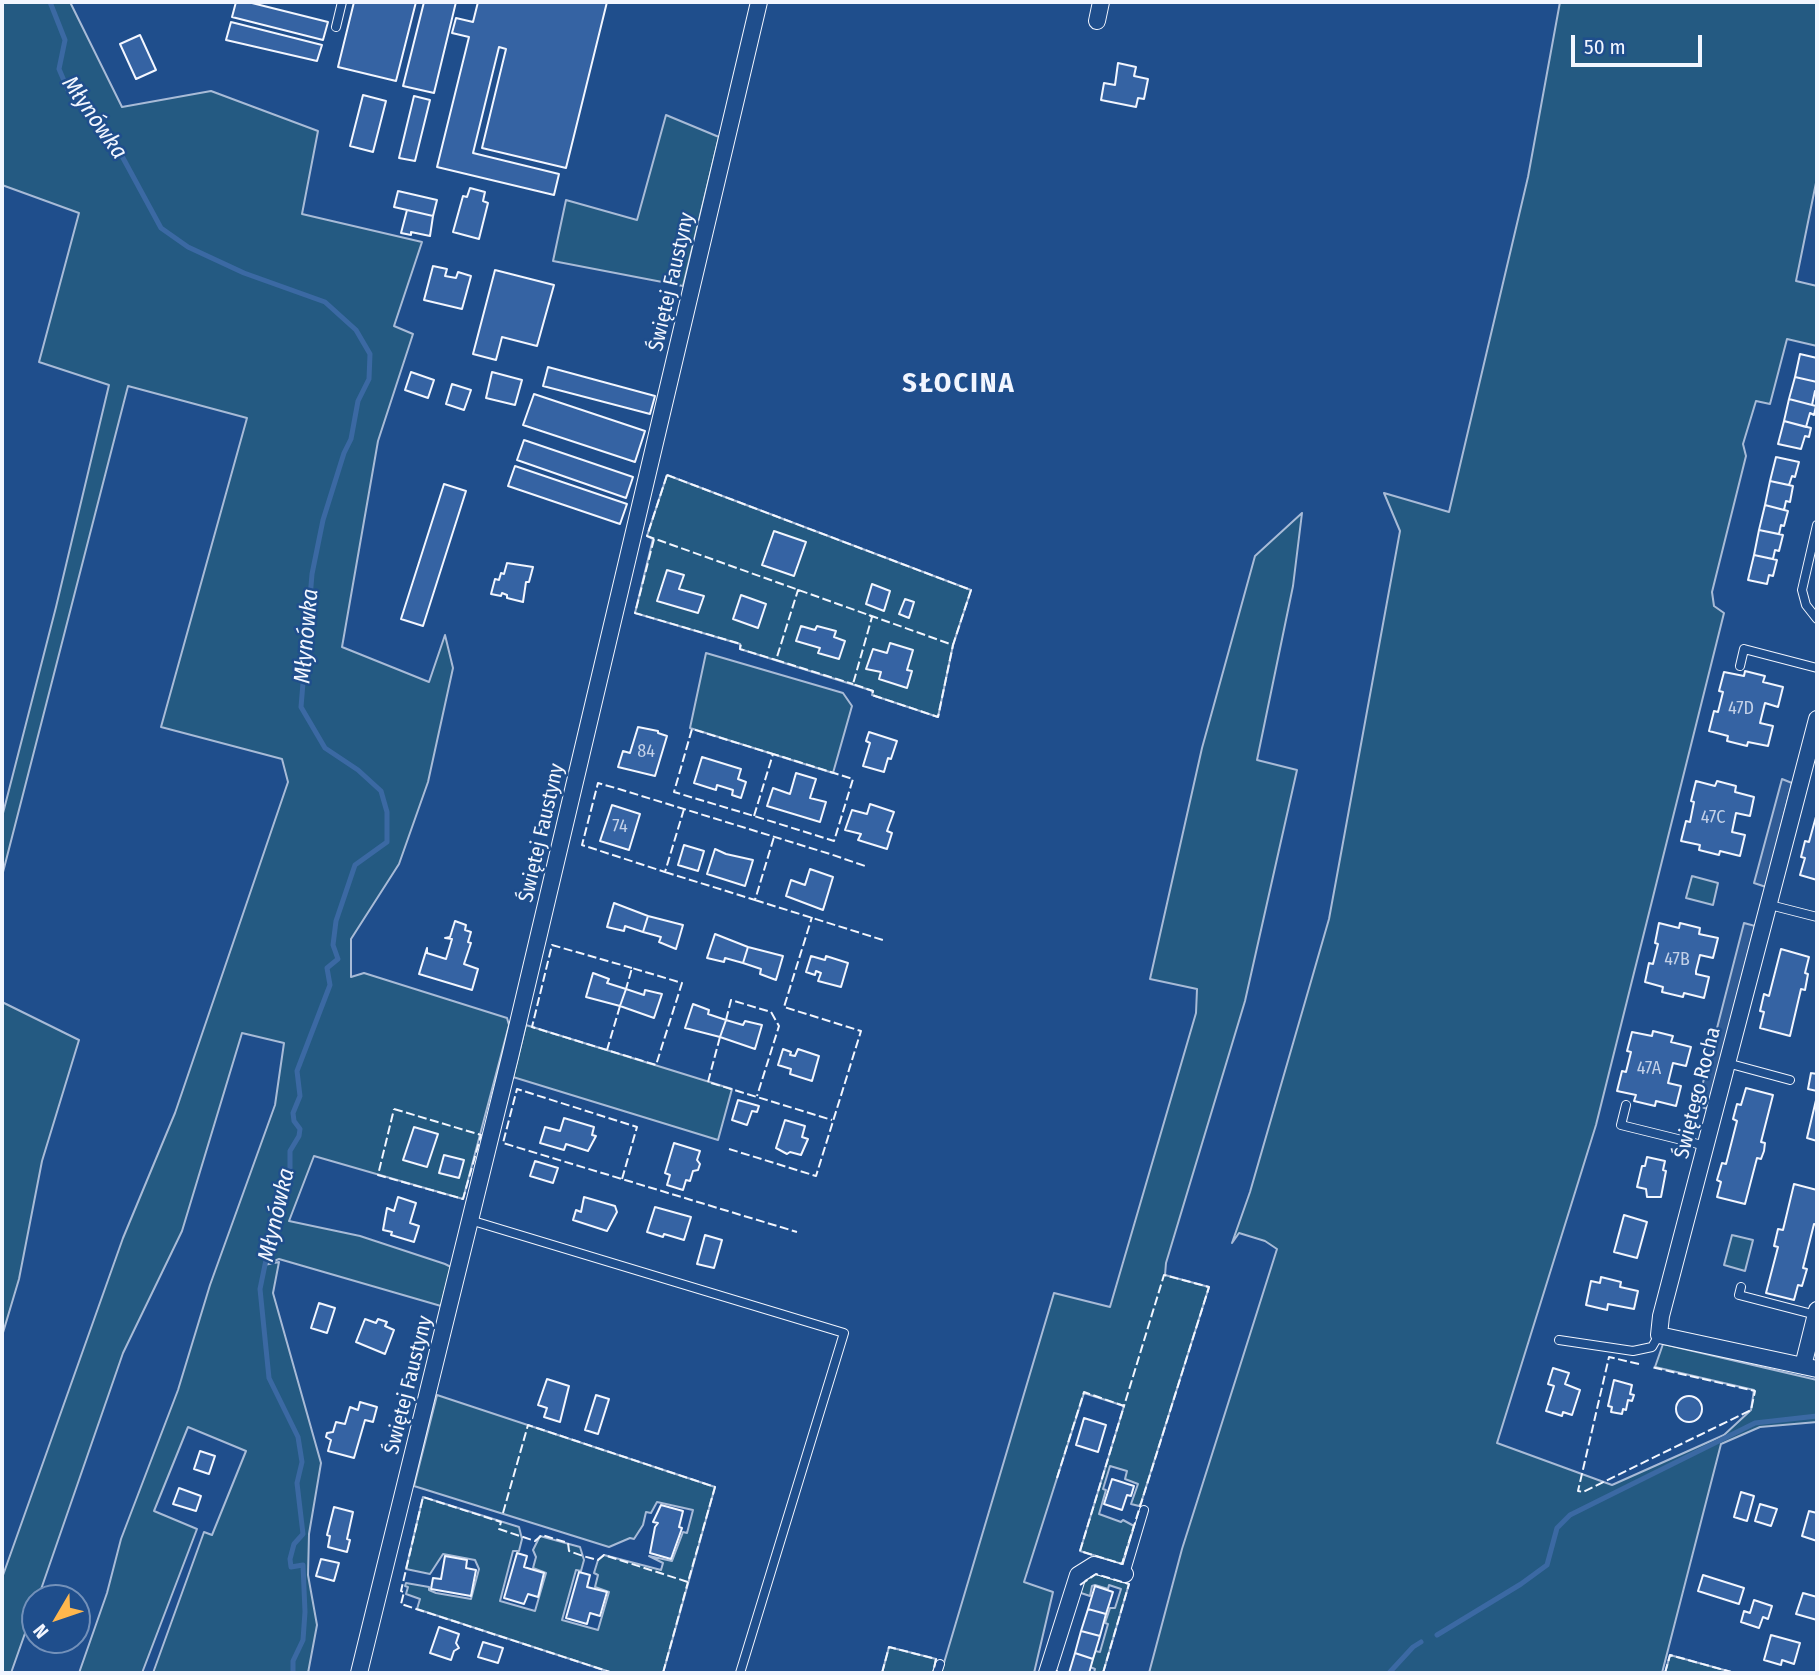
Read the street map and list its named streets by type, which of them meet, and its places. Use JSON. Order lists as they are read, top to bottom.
{
  "streets": {
    "street": ["Świętej Faustyny", "Świętego Rocha"]
  },
  "districts": ["SŁOCINA"],
  "water": ["Młynówka"],
  "house_numbers": [
    "47D",
    "84",
    "47C",
    "74",
    "47B",
    "47A"
  ],
  "scale_bar": "50 m",
  "north": "bottom left"
}
